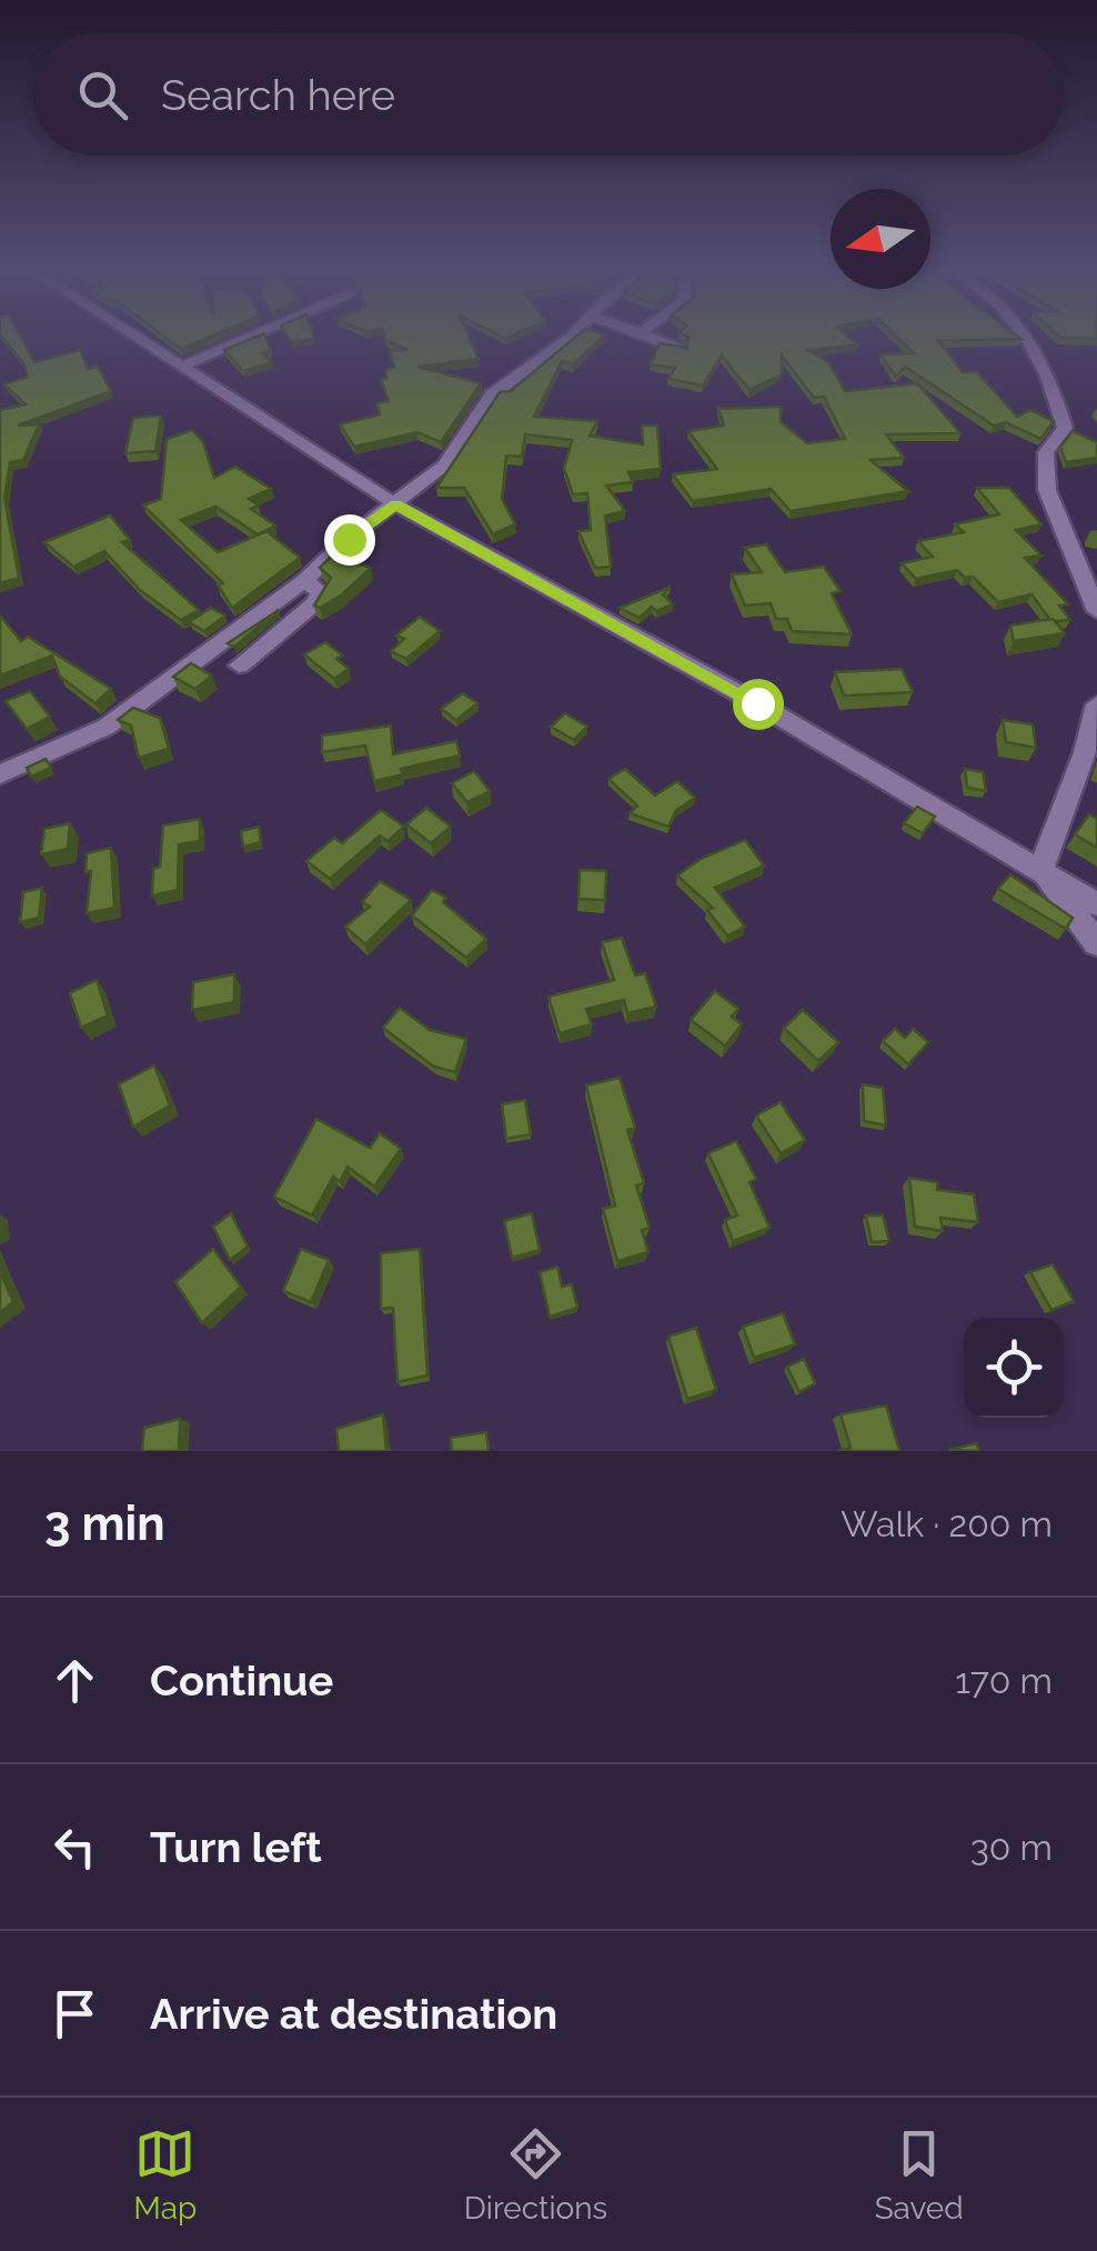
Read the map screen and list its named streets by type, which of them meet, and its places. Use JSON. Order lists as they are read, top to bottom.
{
  "north": "left",
  "page": {
    "search": "Search here",
    "heading": ["3 min", "Walk · 200 m"],
    "list": [
      ["Continue", "170 m"],
      ["Turn left", "30 m"],
      "Arrive at destination"
    ],
    "nav": ["Map", "Directions", "Saved"]
  }
}
